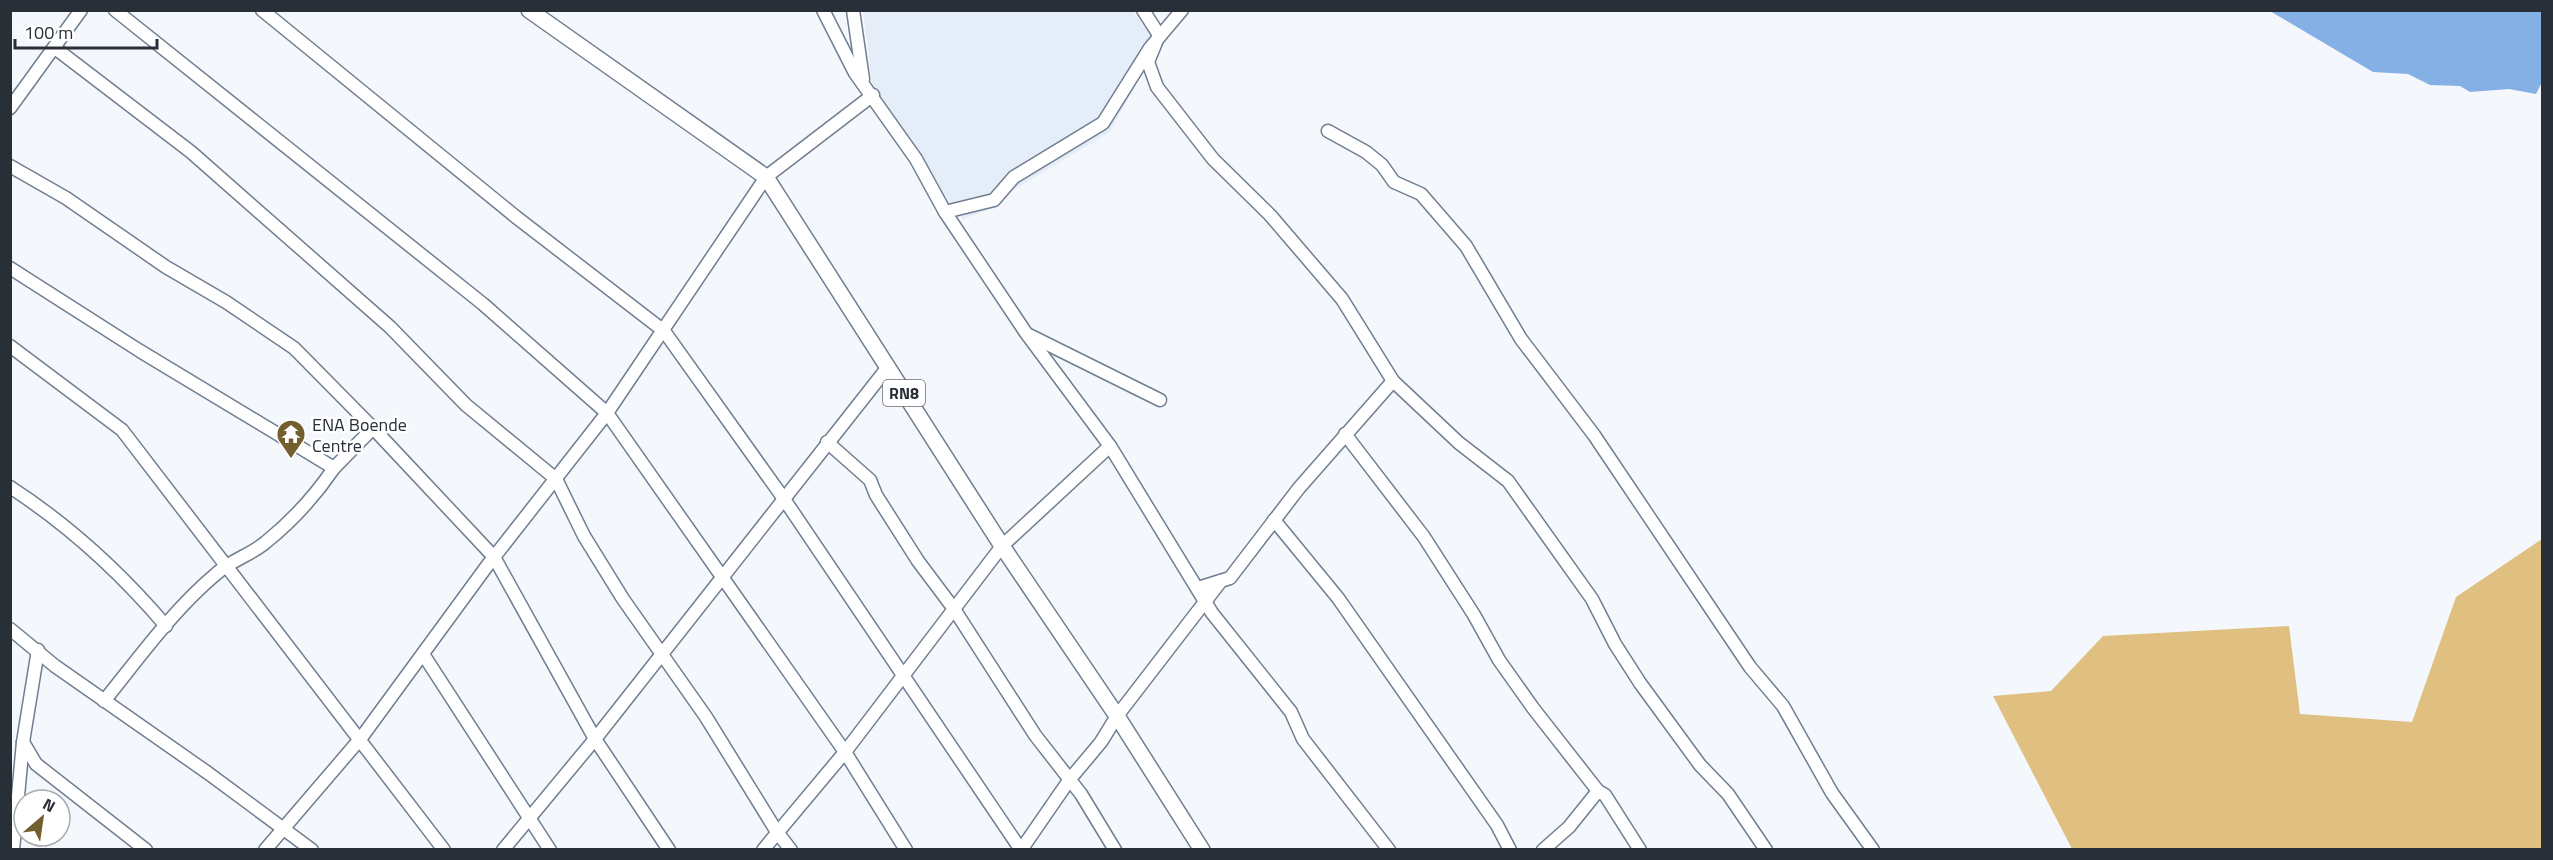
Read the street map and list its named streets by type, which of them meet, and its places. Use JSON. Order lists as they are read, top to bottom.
{
  "streets": {
    "main road": ["RN8"]
  },
  "places": {
    "temple": ["ENA Boende Centre"]
  },
  "scale_bar": "100 m",
  "north": "top right"
}
